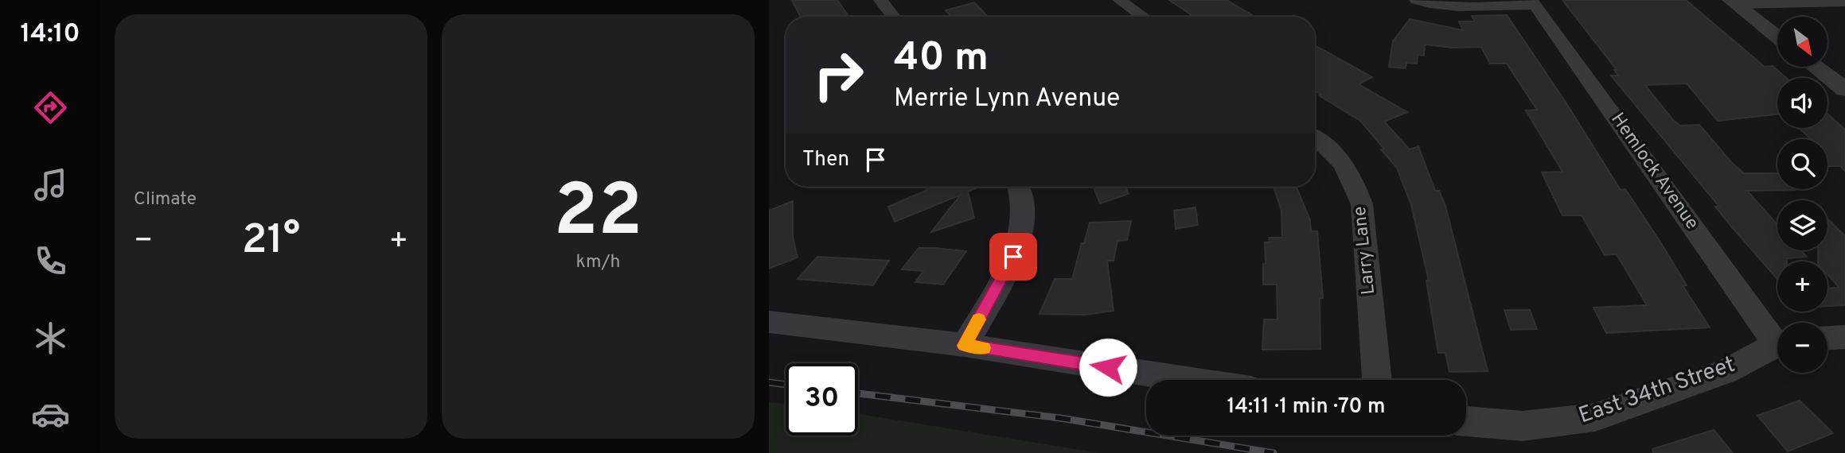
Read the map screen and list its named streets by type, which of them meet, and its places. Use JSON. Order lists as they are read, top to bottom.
{
  "streets": {
    "street": ["Hemlock Avenue", "Larry Lane", "East 34th Street"]
  },
  "north": "bottom right",
  "page": {
    "tabs": "14:10",
    "tile": [
      "Climate",
      ["22", "km/h"]
    ],
    "map_buttons": ["+", "−"],
    "turn": ["40 m", "Merrie Lynn Avenue"],
    "then": "Then",
    "heat": ["−", "21°", "+"],
    "limit": "30",
    "trip": "14:11 · 1 min · 70 m"
  }
}
